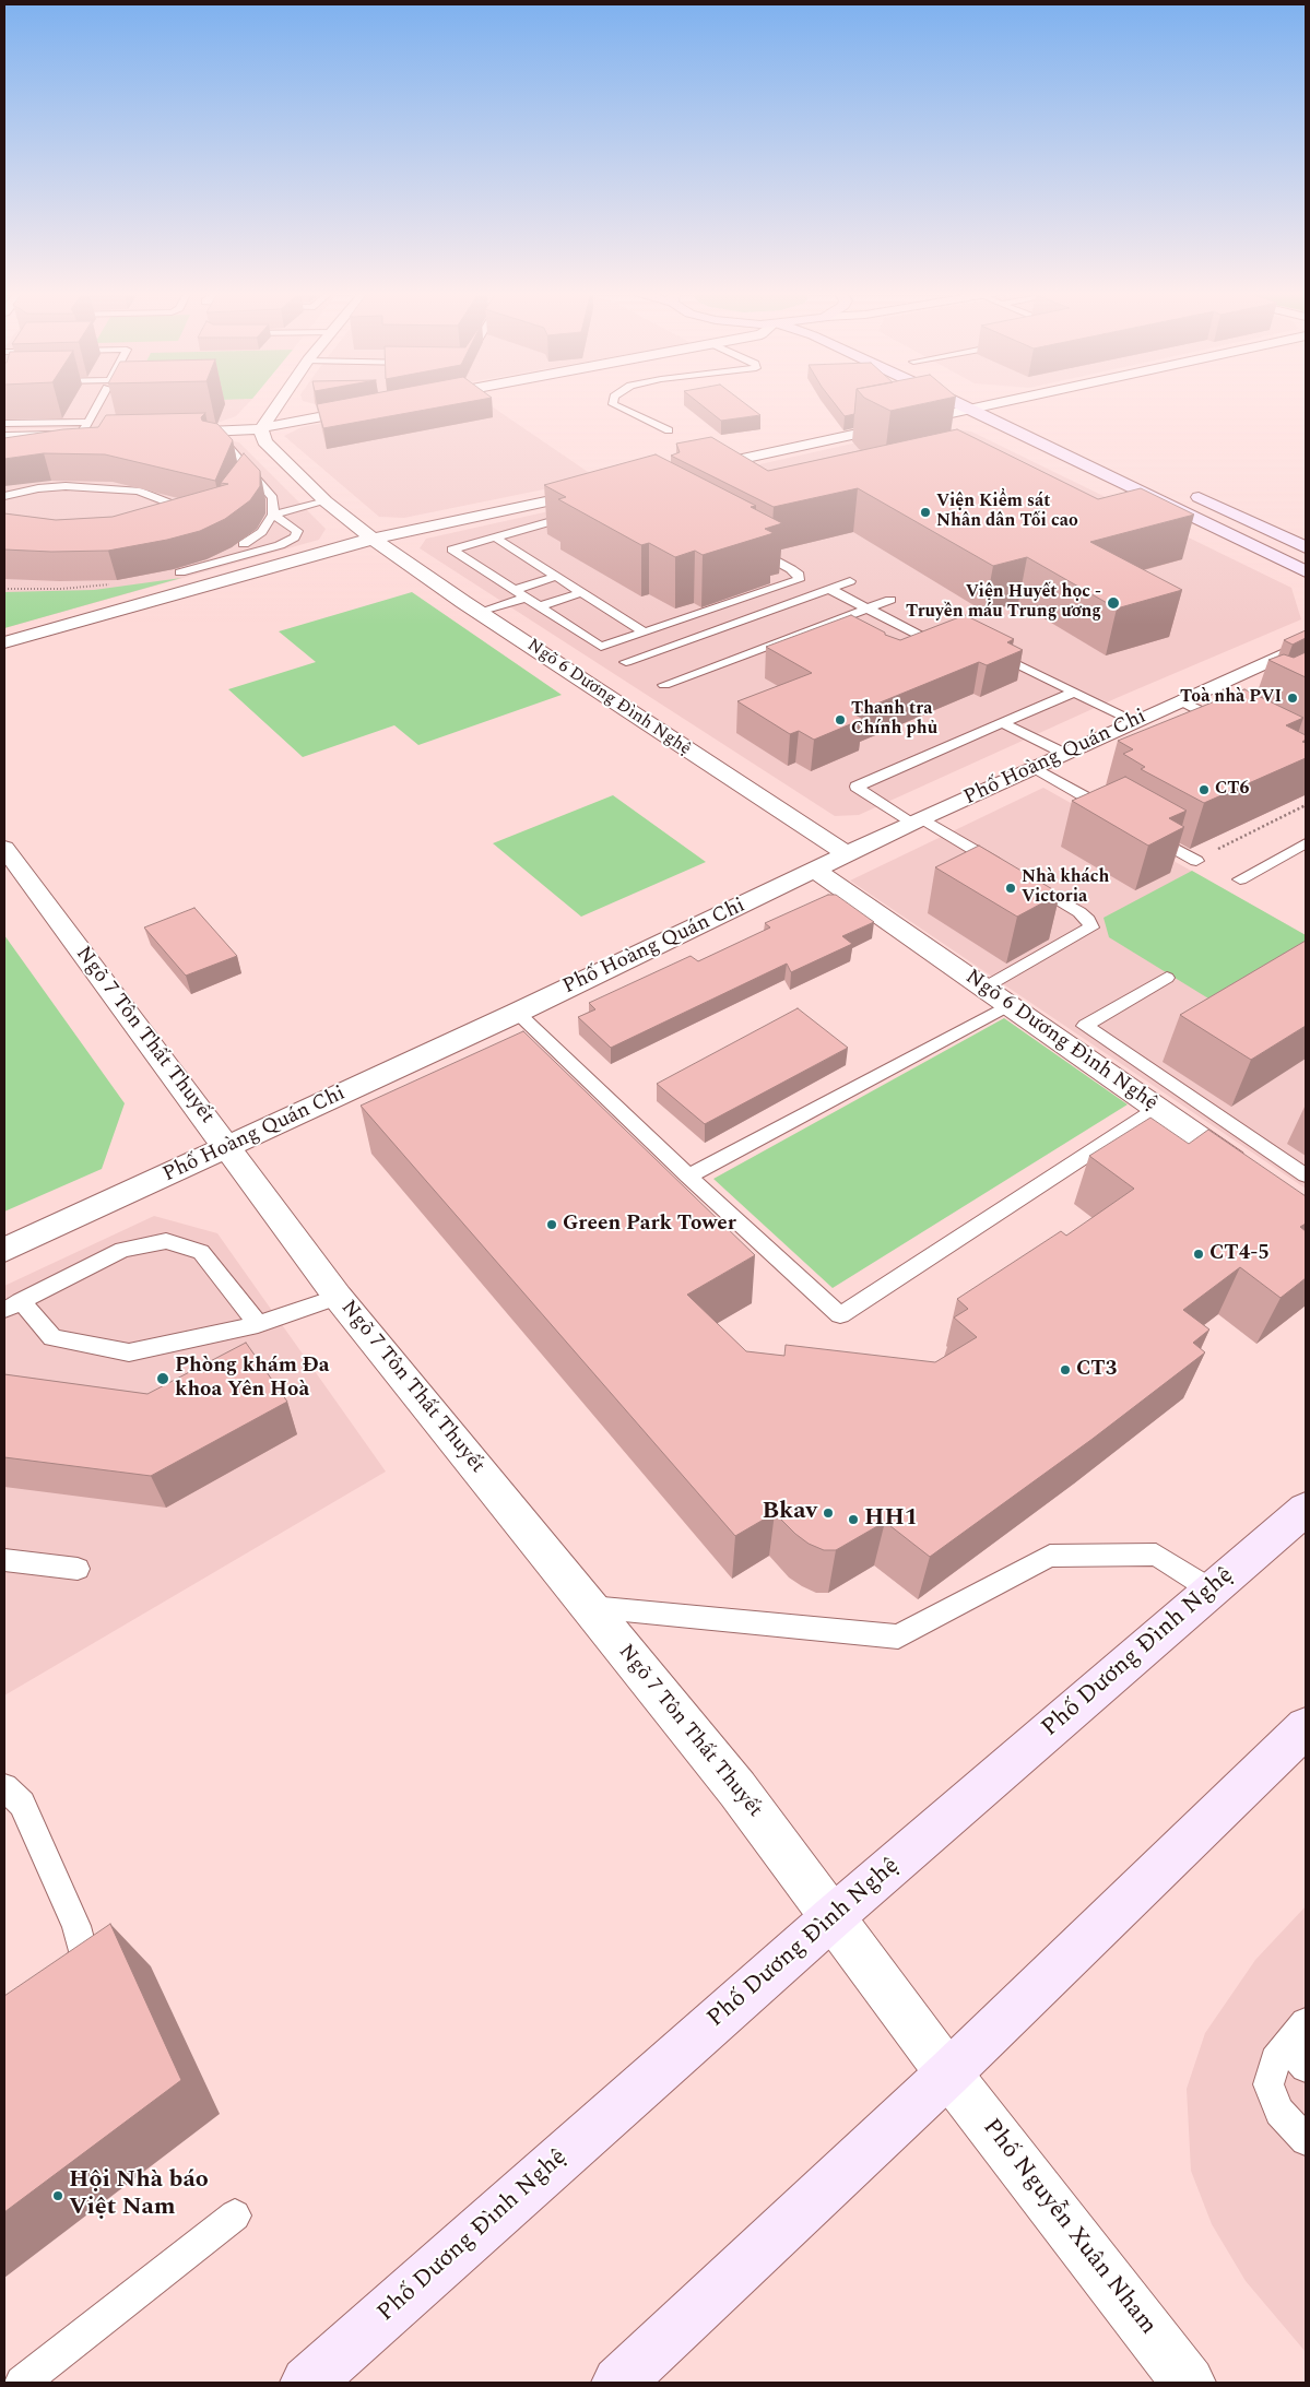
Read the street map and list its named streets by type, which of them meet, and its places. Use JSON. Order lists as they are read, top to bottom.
{
  "streets": {
    "main road": ["Phố Dương Đình Nghệ"],
    "street": [
      "Ngõ 6 Dương Đình Nghệ",
      "Phố Hoàng Quán Chi",
      "Ngõ 7 Tôn Thất Thuyết",
      "Phố Nguyễn Xuân Nham"
    ]
  },
  "crossings": [
    ["Ngõ 6 Dương Đình Nghệ", "Phố Hoàng Quán Chi"],
    ["Phố Hoàng Quán Chi", "Ngõ 7 Tôn Thất Thuyết"],
    ["Ngõ 7 Tôn Thất Thuyết", "Phố Dương Đình Nghệ"],
    ["Ngõ 7 Tôn Thất Thuyết", "Phố Nguyễn Xuân Nham"]
  ],
  "places": [
    "Viện Kiểm sát Nhân dân Tối cao",
    "Viện Huyết học - Truyền máu Trung ương",
    "Toà nhà PVI",
    "Thanh tra Chính phủ",
    "CT6",
    "Nhà khách Victoria",
    "Green Park Tower",
    "CT4-5",
    "CT3",
    "Phòng khám Đa khoa Yên Hoà",
    "Bkav",
    "HH1",
    "Hội Nhà báo Việt Nam"
  ]
}
